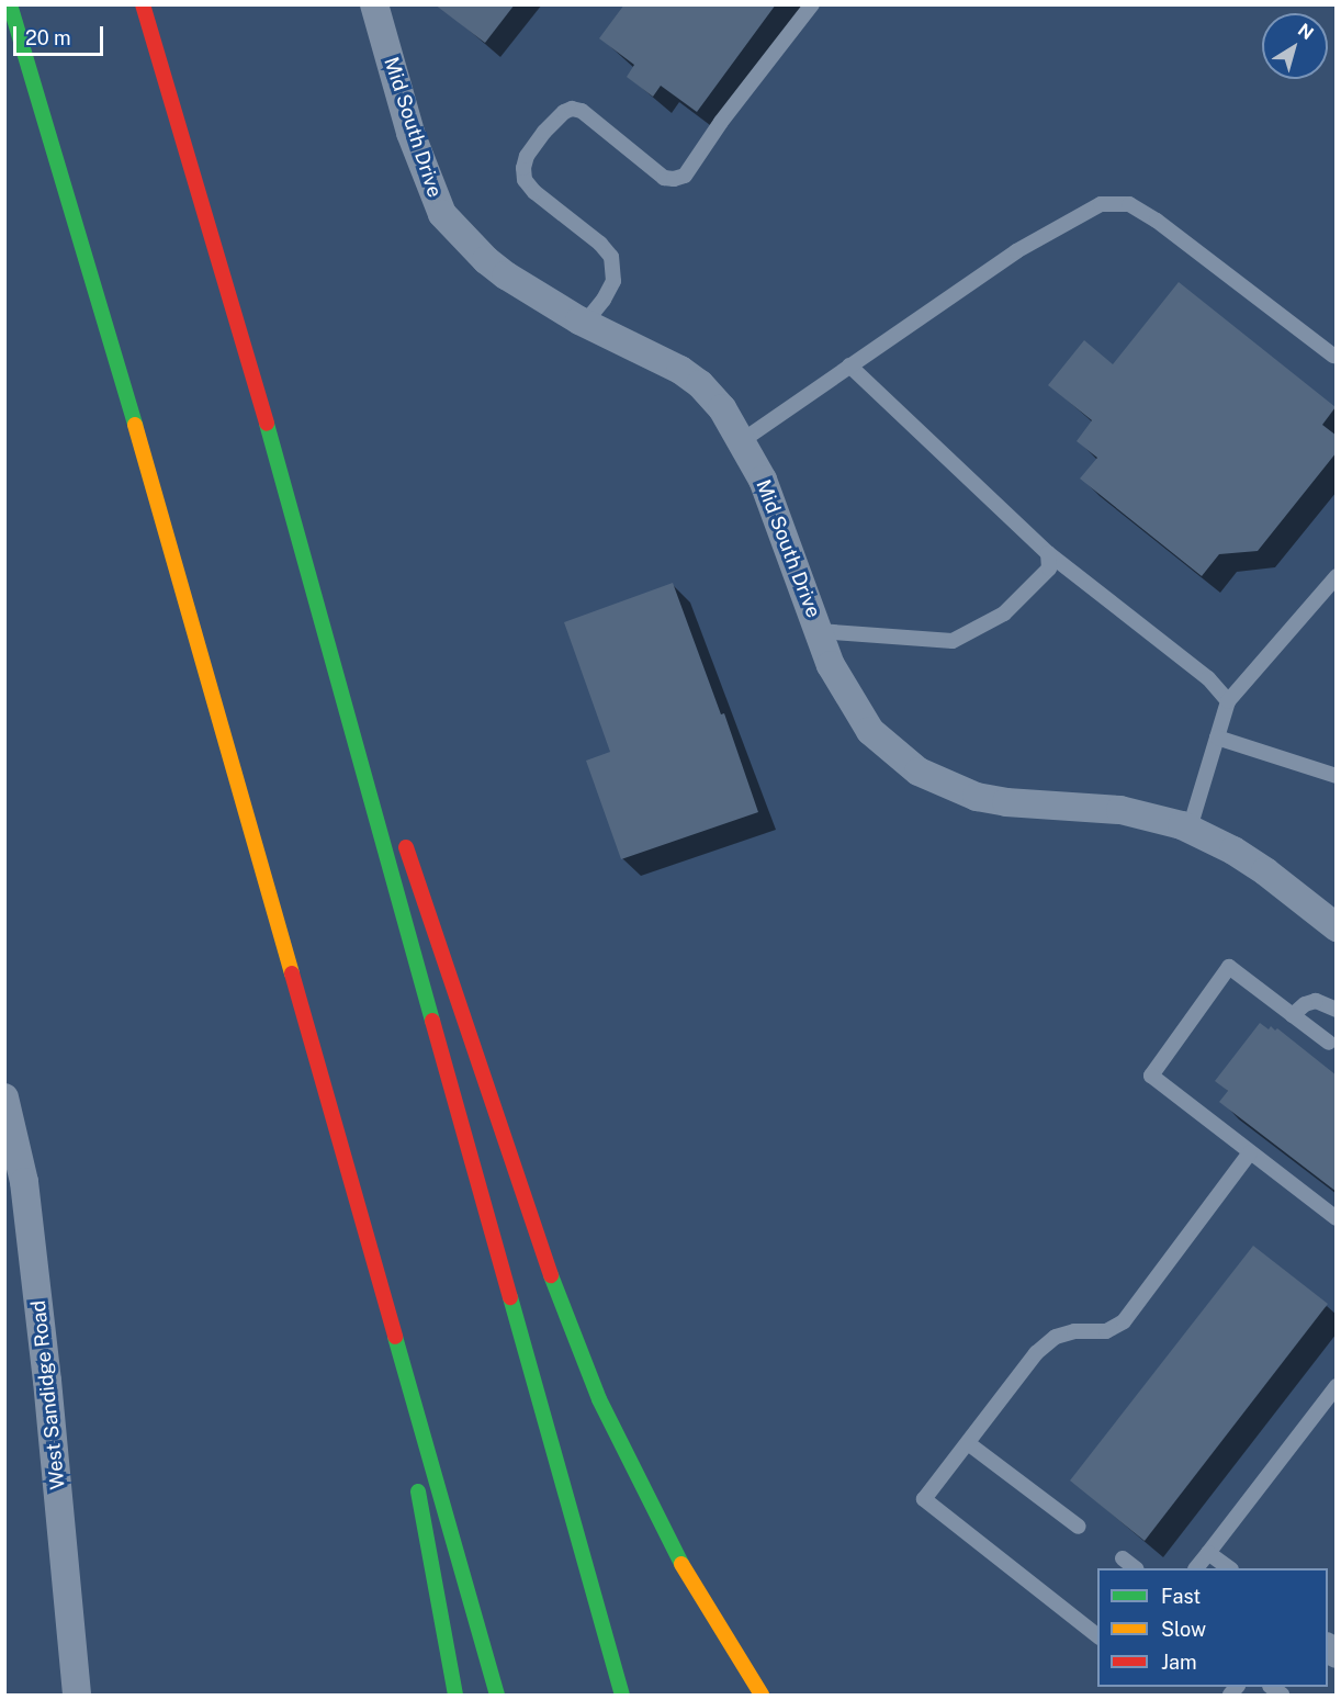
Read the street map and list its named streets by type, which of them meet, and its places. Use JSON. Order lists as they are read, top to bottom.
{
  "streets": {
    "street": ["Mid South Drive", "West Sandidge Road"]
  },
  "legend": ["Fast", "Slow", "Jam"],
  "scale_bar": "20 m",
  "north": "top right"
}
